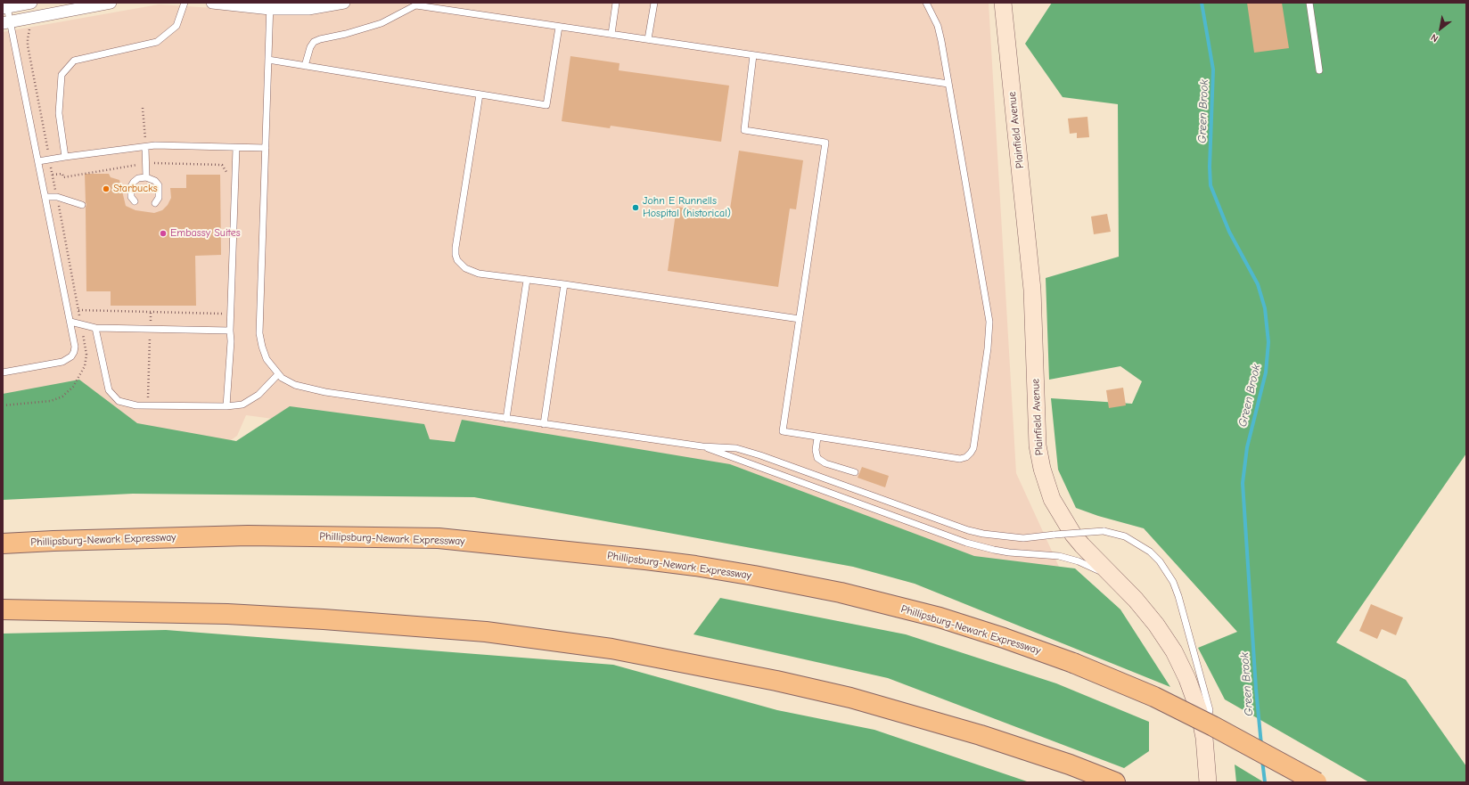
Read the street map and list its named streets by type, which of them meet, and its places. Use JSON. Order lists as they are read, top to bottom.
{
  "streets": {
    "highway": ["Phillipsburg-Newark Expressway"],
    "main road": ["Plainfield Avenue"]
  },
  "water": ["Green Brook"],
  "places": ["Starbucks", "John E Runnells Hospital (historical)", "Embassy Suites"],
  "north": "bottom left"
}
